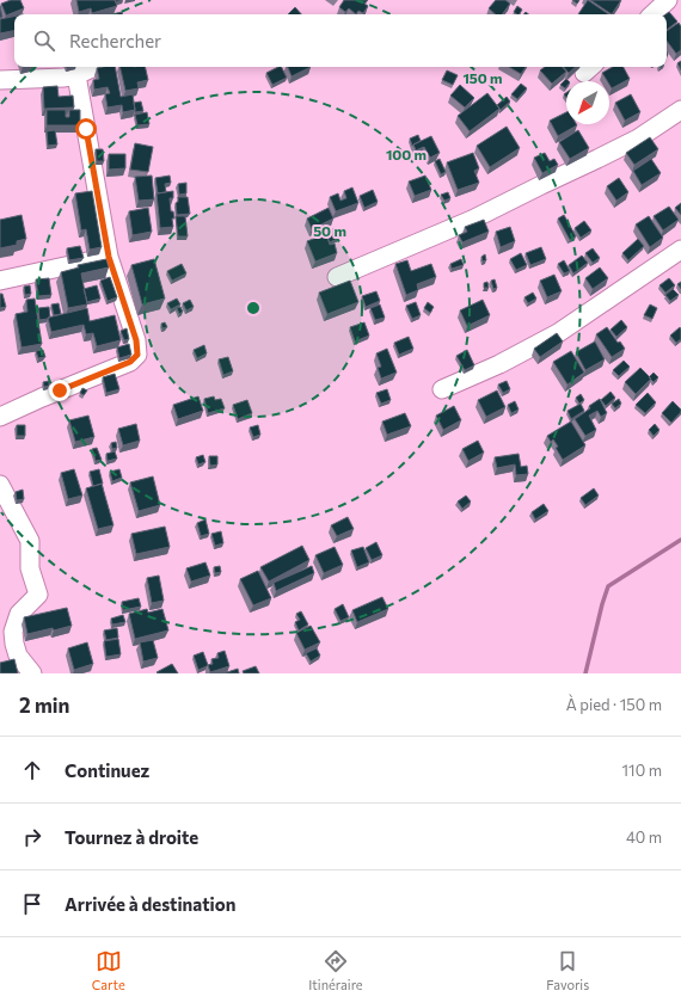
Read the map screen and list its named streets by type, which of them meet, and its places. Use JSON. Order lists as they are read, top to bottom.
{
  "north": "bottom left",
  "page": {
    "search": "Rechercher",
    "heading": ["2 min", "À pied · 150 m"],
    "list": [
      ["Continuez", "110 m"],
      ["Tournez à droite", "40 m"],
      "Arrivée à destination"
    ],
    "nav": ["Carte", "Itinéraire", "Favoris"]
  },
  "rings": ["150 m", "100 m", "50 m"]
}
